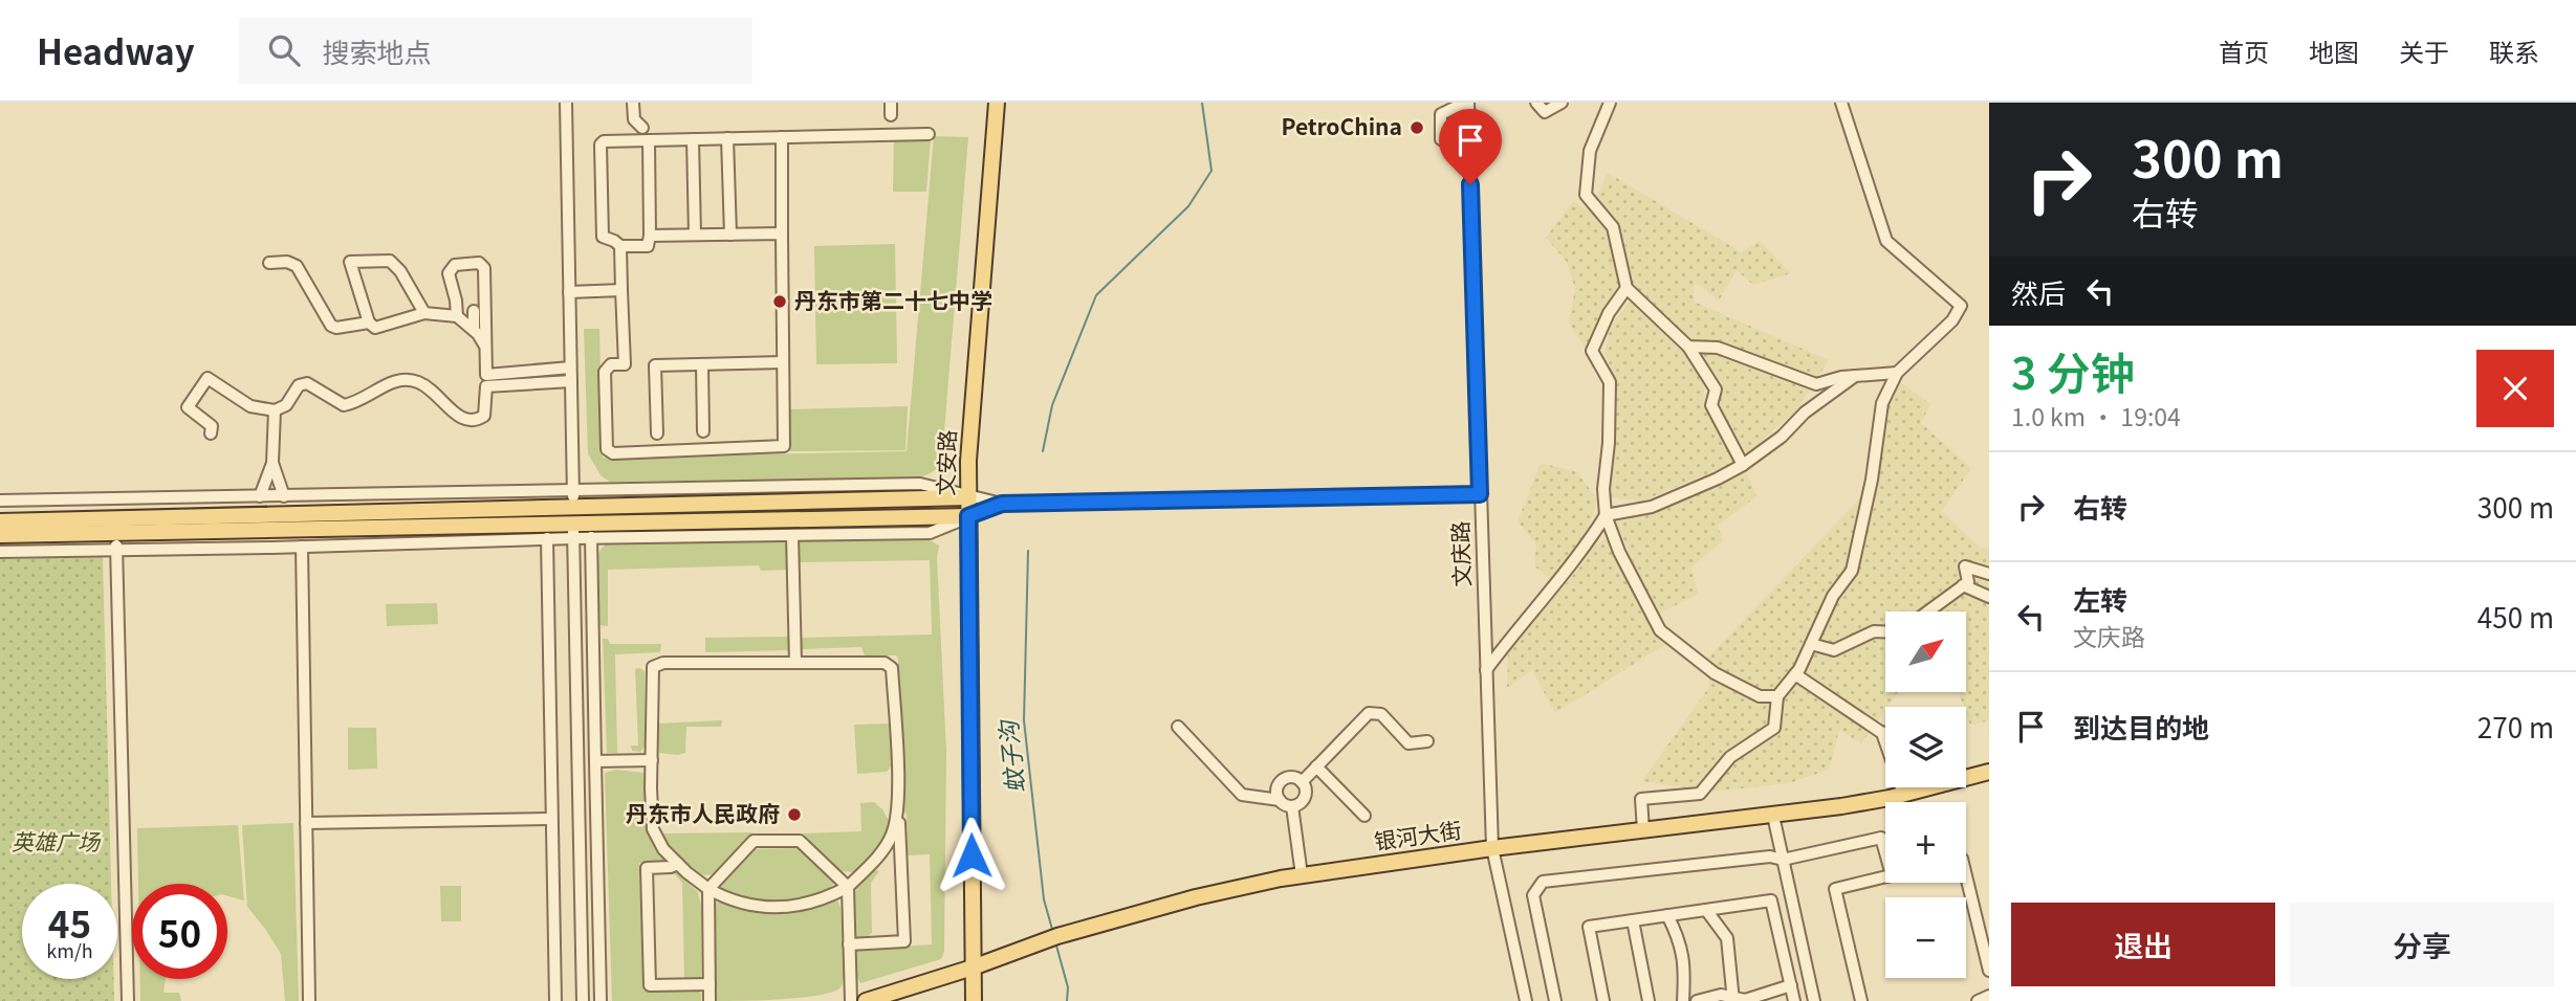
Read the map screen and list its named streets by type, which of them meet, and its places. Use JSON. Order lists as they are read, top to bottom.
{
  "streets": {
    "main road": ["文安路", "银河大街"],
    "street": ["文庆路"]
  },
  "crossings": [
    ["文安路", "银河大街"],
    ["文庆路", "银河大街"]
  ],
  "water": ["蚊子沟"],
  "parks": ["英雄广场"],
  "places": ["PetroChina", "丹东市第二十七中学", "丹东市人民政府"],
  "north": "top right",
  "page": {
    "header": "Headway",
    "search": "搜索地点",
    "nav": [
      "首页",
      "地图",
      "关于",
      "联系"
    ],
    "turn": ["300 m", "右转"],
    "then": "然后",
    "heading": ["3 分钟", "1.0 km · 19:04"],
    "list": [
      {
        "name": "右转",
        "value": "300 m"
      },
      {
        "name": "左转",
        "note": "文庆路",
        "value": "450 m"
      },
      {
        "name": "到达目的地",
        "value": "270 m"
      }
    ],
    "map_buttons": ["+", "−"],
    "speed": "45 km/h",
    "limit": "50",
    "buttons": ["退出", "分享"]
  }
}
